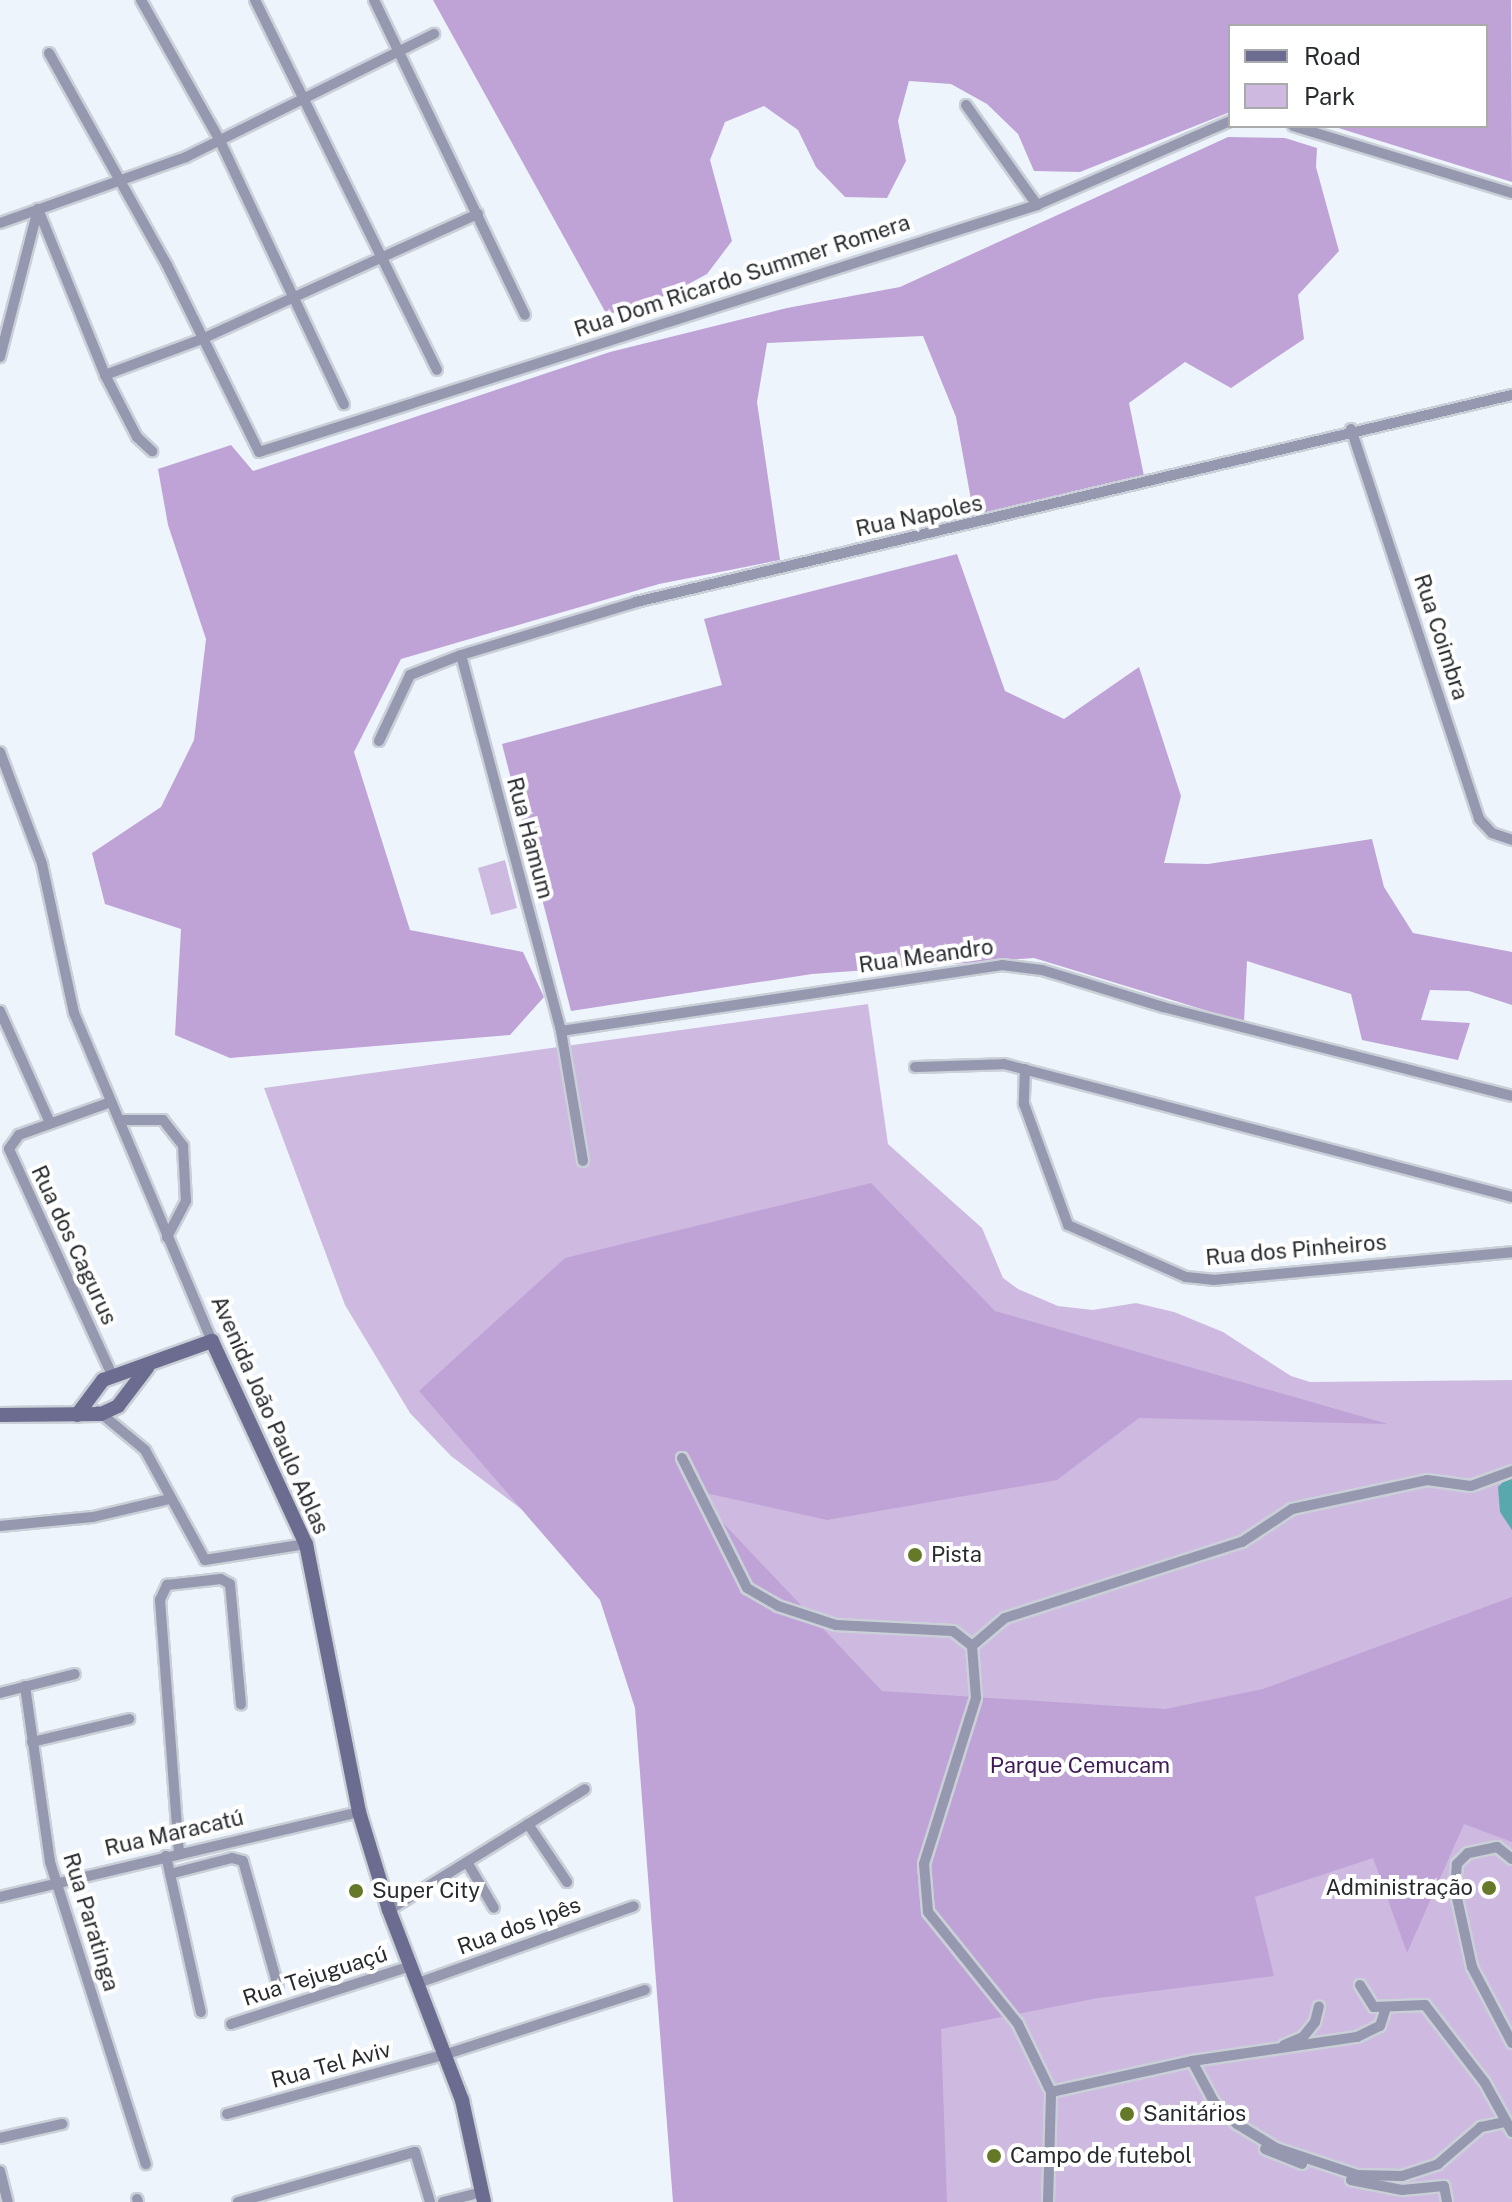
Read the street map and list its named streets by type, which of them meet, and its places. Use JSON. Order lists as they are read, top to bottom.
{
  "streets": {
    "street": [
      "Rua Dom Ricardo Summer Romera",
      "Rua Napoles",
      "Rua Coimbra",
      "Rua Hamum",
      "Rua Meandro",
      "Rua dos Cagurus",
      "Rua dos Pinheiros",
      "Avenida João Paulo Ablas",
      "Rua Maracatú",
      "Rua Paratinga",
      "Rua dos Ipês",
      "Rua Tejuguaçú",
      "Rua Tel Aviv"
    ]
  },
  "crossings": [
    ["Rua Napoles", "Rua Coimbra"],
    ["Rua Napoles", "Rua Hamum"],
    ["Rua Hamum", "Rua Meandro"],
    ["Rua dos Cagurus", "Avenida João Paulo Ablas"],
    ["Avenida João Paulo Ablas", "Rua Maracatú"],
    ["Avenida João Paulo Ablas", "Rua dos Ipês"],
    ["Avenida João Paulo Ablas", "Rua Tejuguaçú"],
    ["Avenida João Paulo Ablas", "Rua Tel Aviv"],
    ["Rua Maracatú", "Rua Paratinga"]
  ],
  "parks": ["Parque Cemucam"],
  "places": [
    "Pista",
    "Administração",
    "Super City",
    "Sanitários",
    "Campo de futebol"
  ],
  "legend": ["Road", "Park"]
}
